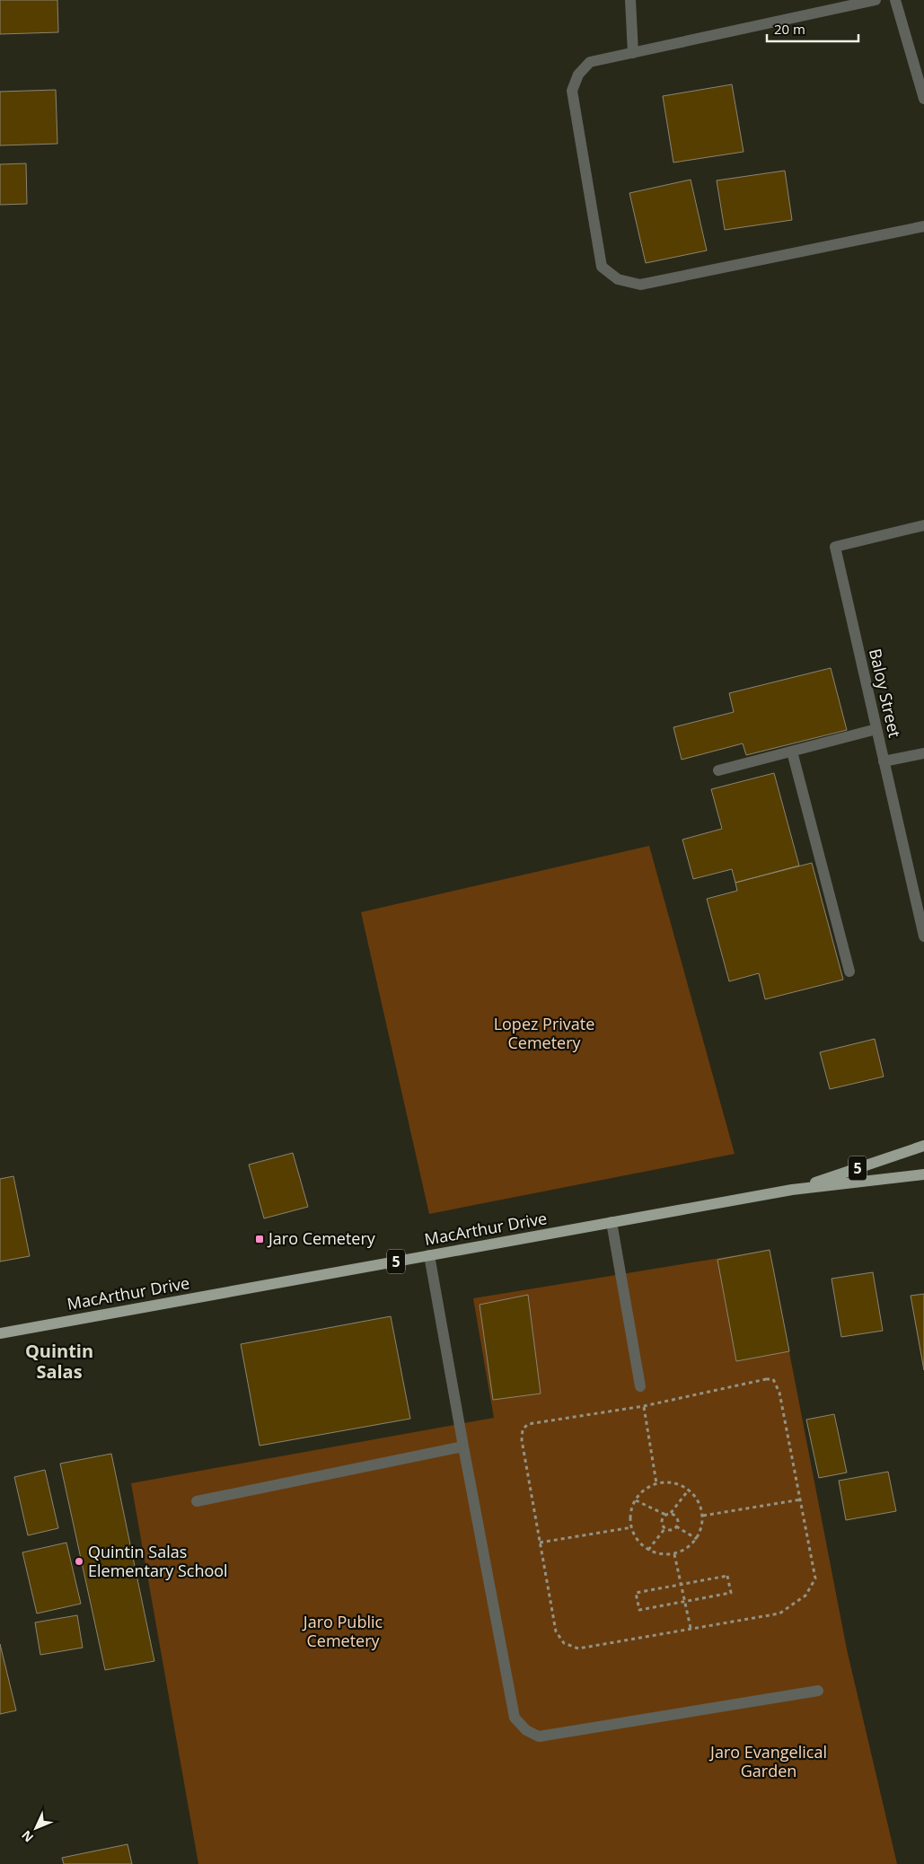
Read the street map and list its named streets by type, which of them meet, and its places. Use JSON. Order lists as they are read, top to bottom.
{
  "streets": {
    "main road": ["5", "MacArthur Drive"],
    "street": ["Baloy Street"]
  },
  "districts": ["Quintin Salas"],
  "parks": ["Lopez Private Cemetery", "Jaro Public Cemetery", "Jaro Evangelical Garden"],
  "places": {
    "transit": ["Jaro Cemetery"],
    "other": ["Quintin Salas Elementary School"]
  },
  "scale_bar": "20 m",
  "north": "bottom left"
}
